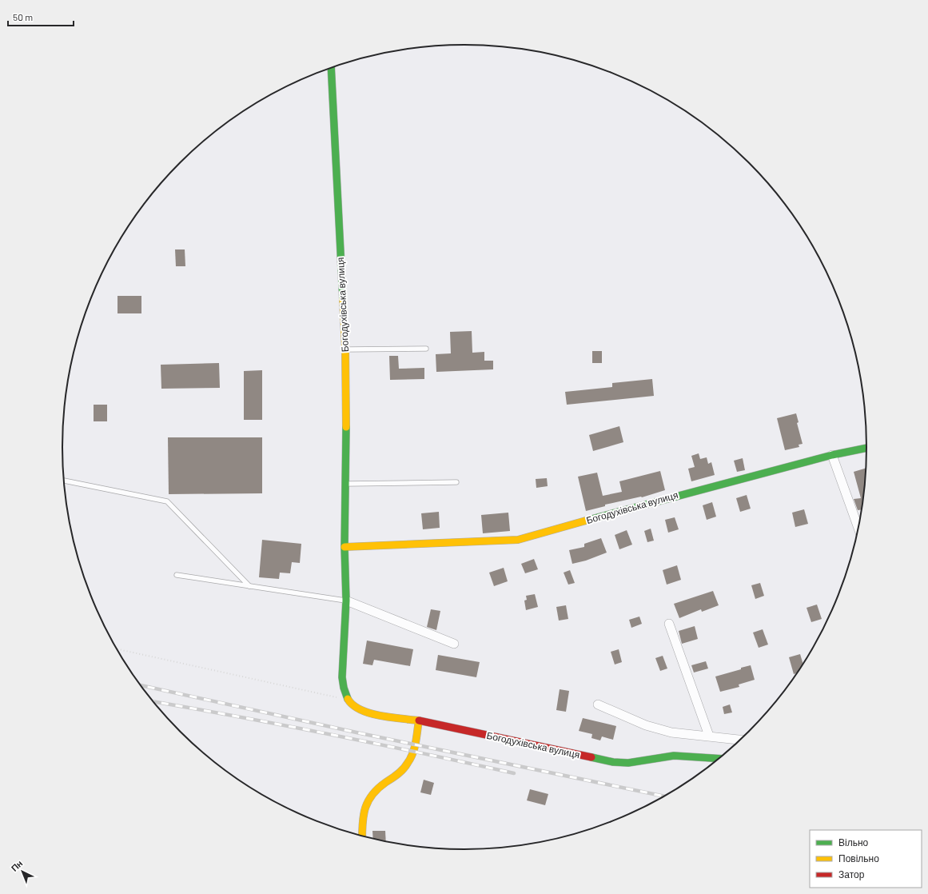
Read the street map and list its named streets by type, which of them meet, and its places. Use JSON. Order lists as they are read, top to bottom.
{
  "streets": {
    "street": ["Богодухівська вулиця"]
  },
  "legend": ["Вільно", "Повільно", "Затор"],
  "scale_bar": "50 m",
  "north": "top left"
}
